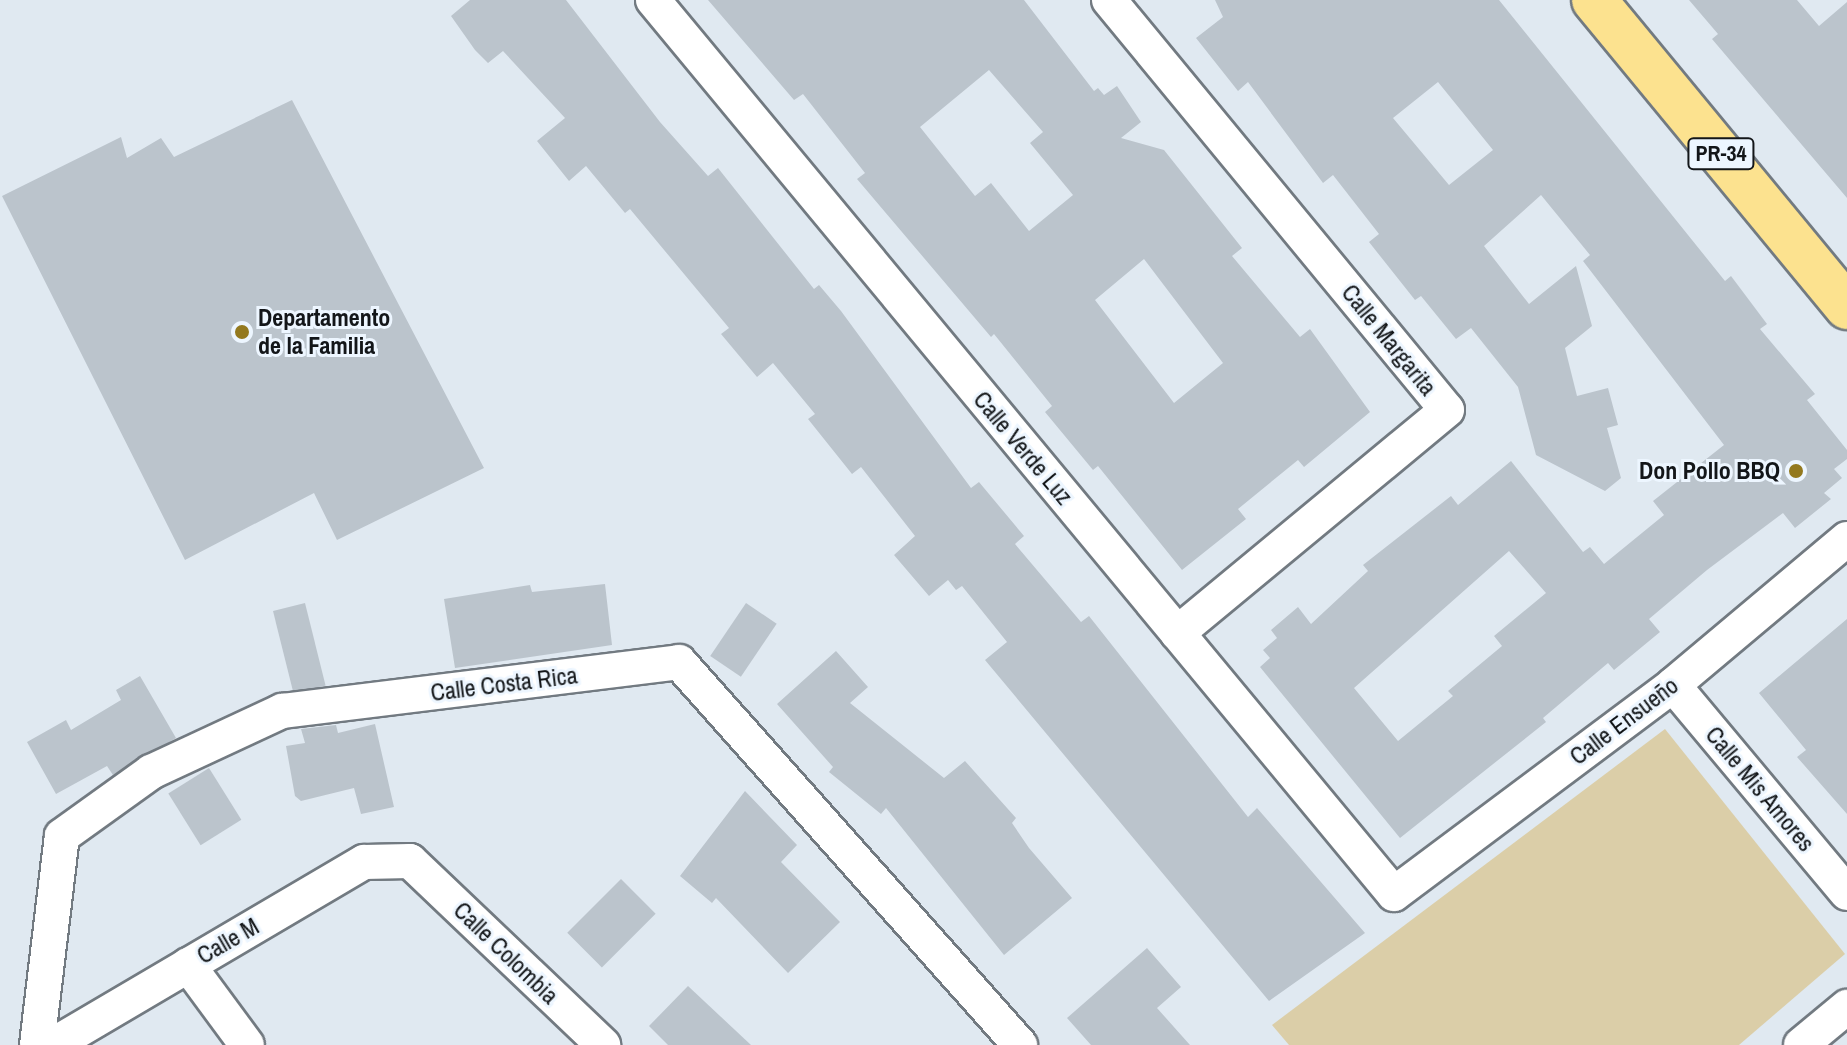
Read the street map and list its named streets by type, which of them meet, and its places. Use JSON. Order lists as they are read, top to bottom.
{
  "streets": {
    "main road": ["PR-34"],
    "street": [
      "Calle Margarita",
      "Calle Verde Luz",
      "Calle Costa Rica",
      "Calle Ensueño",
      "Calle Mis Amores",
      "Calle M",
      "Calle Colombia"
    ]
  },
  "crossings": [
    ["Calle Margarita", "Calle Verde Luz"],
    ["Calle Verde Luz", "Calle Ensueño"],
    ["Calle Ensueño", "Calle Mis Amores"],
    ["Calle M", "Calle Colombia"]
  ],
  "places": ["Departamento de la Familia", "Don Pollo BBQ"]
}
